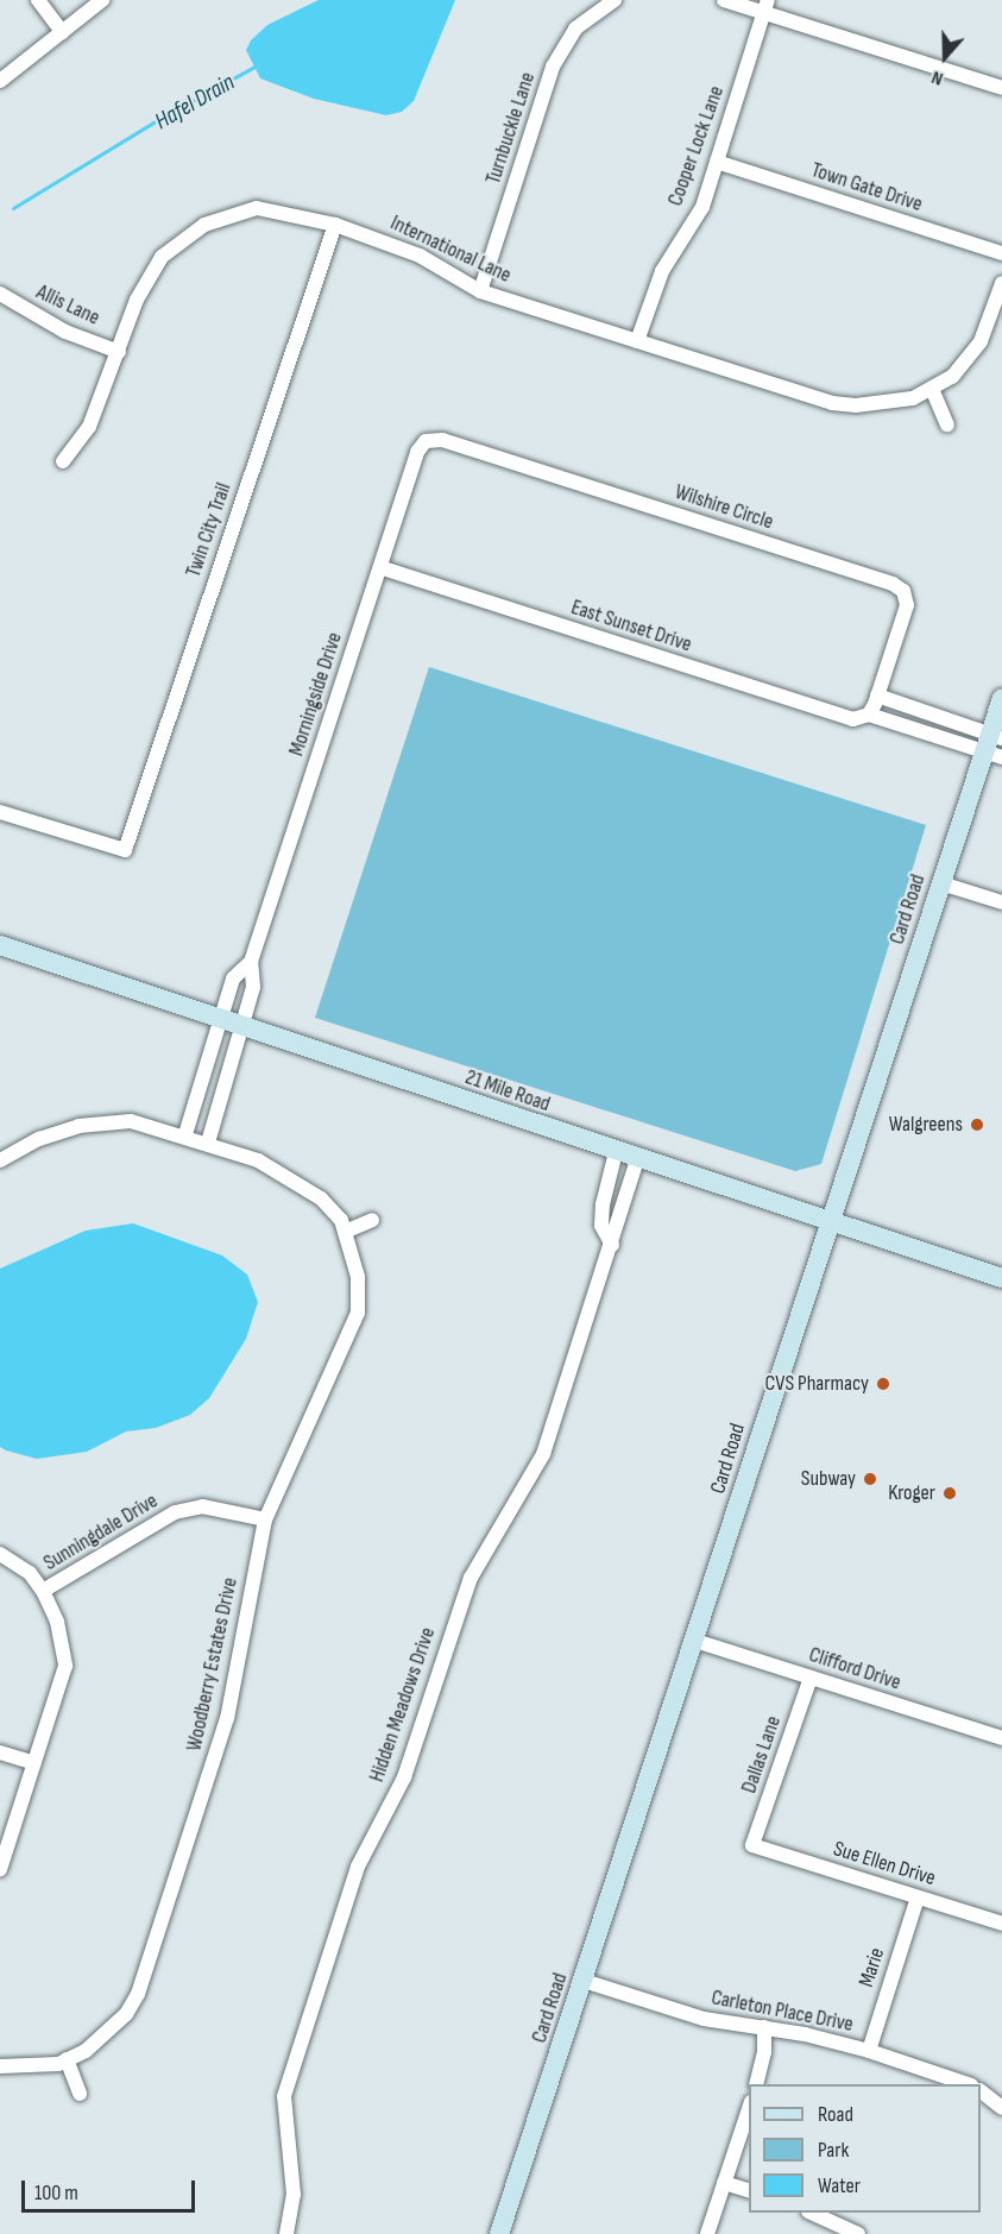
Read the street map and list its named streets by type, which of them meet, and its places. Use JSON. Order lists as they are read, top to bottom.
{
  "streets": {
    "street": [
      "Turnbuckle Lane",
      "Cooper Lock Lane",
      "Town Gate Drive",
      "International Lane",
      "Allis Lane",
      "Wilshire Circle",
      "Twin City Trail",
      "East Sunset Drive",
      "Morningside Drive",
      "Card Road",
      "21 Mile Road",
      "Sunningdale Drive",
      "Woodberry Estates Drive",
      "Clifford Drive",
      "Hidden Meadows Drive",
      "Dallas Lane",
      "Sue Ellen Drive",
      "Marie",
      "Carleton Place Drive"
    ]
  },
  "crossings": [
    ["Turnbuckle Lane", "International Lane"],
    ["Cooper Lock Lane", "Town Gate Drive"],
    ["Cooper Lock Lane", "International Lane"],
    ["International Lane", "Allis Lane"],
    ["International Lane", "Twin City Trail"],
    ["Wilshire Circle", "Morningside Drive"],
    ["East Sunset Drive", "Morningside Drive"],
    ["East Sunset Drive", "Card Road"],
    ["Morningside Drive", "21 Mile Road"],
    ["Morningside Drive", "Woodberry Estates Drive"],
    ["Card Road", "21 Mile Road"],
    ["Card Road", "Clifford Drive"],
    ["Card Road", "Carleton Place Drive"],
    ["21 Mile Road", "Hidden Meadows Drive"],
    ["Sunningdale Drive", "Woodberry Estates Drive"],
    ["Clifford Drive", "Dallas Lane"],
    ["Dallas Lane", "Sue Ellen Drive"],
    ["Sue Ellen Drive", "Marie"],
    ["Marie", "Carleton Place Drive"]
  ],
  "water": ["Hafel Drain"],
  "places": [
    "Walgreens",
    "CVS Pharmacy",
    "Subway",
    "Kroger"
  ],
  "legend": ["Road", "Park", "Water"],
  "scale_bar": "100 m",
  "north": "bottom"
}
